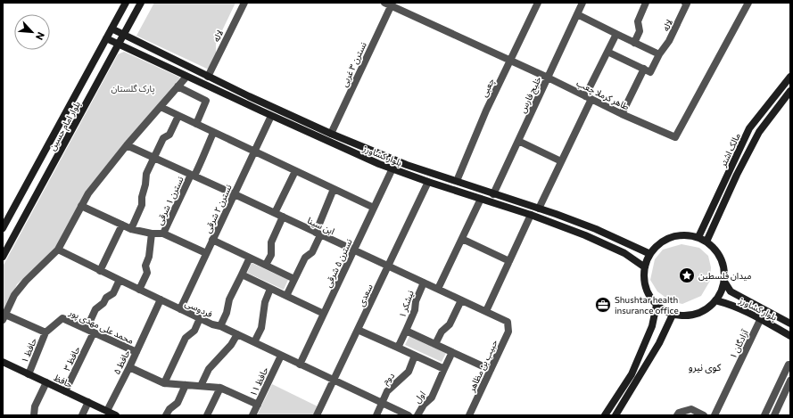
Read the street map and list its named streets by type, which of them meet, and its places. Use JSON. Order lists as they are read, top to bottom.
{
  "streets": {
    "main road": [
      "بلوار امام حسین",
      "مالک اشتر",
      "بلوار کشاورز",
      "حافظ"
    ],
    "street": [
      "لاله",
      "نسترن ۳ غربی",
      "چعبی",
      "خلیج فارس",
      "طاهر کرملا چعب",
      "نسترن ۱ شرقی",
      "نسترن ۲ شرقی",
      "ابن سینا",
      "نسترن ۵ شرقی",
      "سعدی",
      "نیشکر ۱",
      "فردوسی",
      "محمد علی مهدی پور",
      "آزادگان ۱",
      "حافظ ۱",
      "حافظ ۳",
      "حافظ ۵",
      "حبیب بن مظاهر",
      "دوم",
      "حافظ ۱۱",
      "اول"
    ]
  },
  "crossings": [
    ["لاله", "بلوار کشاورز"],
    ["نسترن ۳ غربی", "طاهر کرملا چعب"],
    ["نسترن ۳ غربی", "بلوار کشاورز"],
    ["چعبی", "طاهر کرملا چعب"],
    ["چعبی", "بلوار کشاورز"],
    ["خلیج فارس", "طاهر کرملا چعب"],
    ["خلیج فارس", "بلوار کشاورز"],
    ["بلوار امام حسین", "بلوار کشاورز"],
    ["مالک اشتر", "بلوار کشاورز"],
    ["بلوار کشاورز", "نسترن ۲ شرقی"],
    ["بلوار کشاورز", "نسترن ۵ شرقی"],
    ["بلوار کشاورز", "سعدی"],
    ["بلوار کشاورز", "آزادگان ۱"],
    ["نسترن ۱ شرقی", "ابن سینا"],
    ["نسترن ۲ شرقی", "ابن سینا"],
    ["نسترن ۲ شرقی", "فردوسی"],
    ["ابن سینا", "نسترن ۵ شرقی"],
    ["ابن سینا", "سعدی"],
    ["ابن سینا", "نیشکر ۱"],
    ["ابن سینا", "حبیب بن مظاهر"],
    ["نسترن ۵ شرقی", "فردوسی"],
    ["سعدی", "فردوسی"],
    ["فردوسی", "حافظ ۵"],
    ["فردوسی", "دوم"],
    ["فردوسی", "حافظ ۱۱"],
    ["محمد علی مهدی پور", "حافظ ۱"],
    ["محمد علی مهدی پور", "حافظ ۳"],
    ["محمد علی مهدی پور", "حافظ ۵"],
    ["حافظ ۱", "حافظ"],
    ["حافظ ۳", "حافظ"],
    ["حافظ ۵", "حافظ"]
  ],
  "districts": ["کوی نیرو"],
  "parks": ["پارک گلستان"],
  "places": {
    "place": ["میدان فلسطین"],
    "office": ["Shushtar health insurance office"]
  },
  "north": "bottom right"
}
